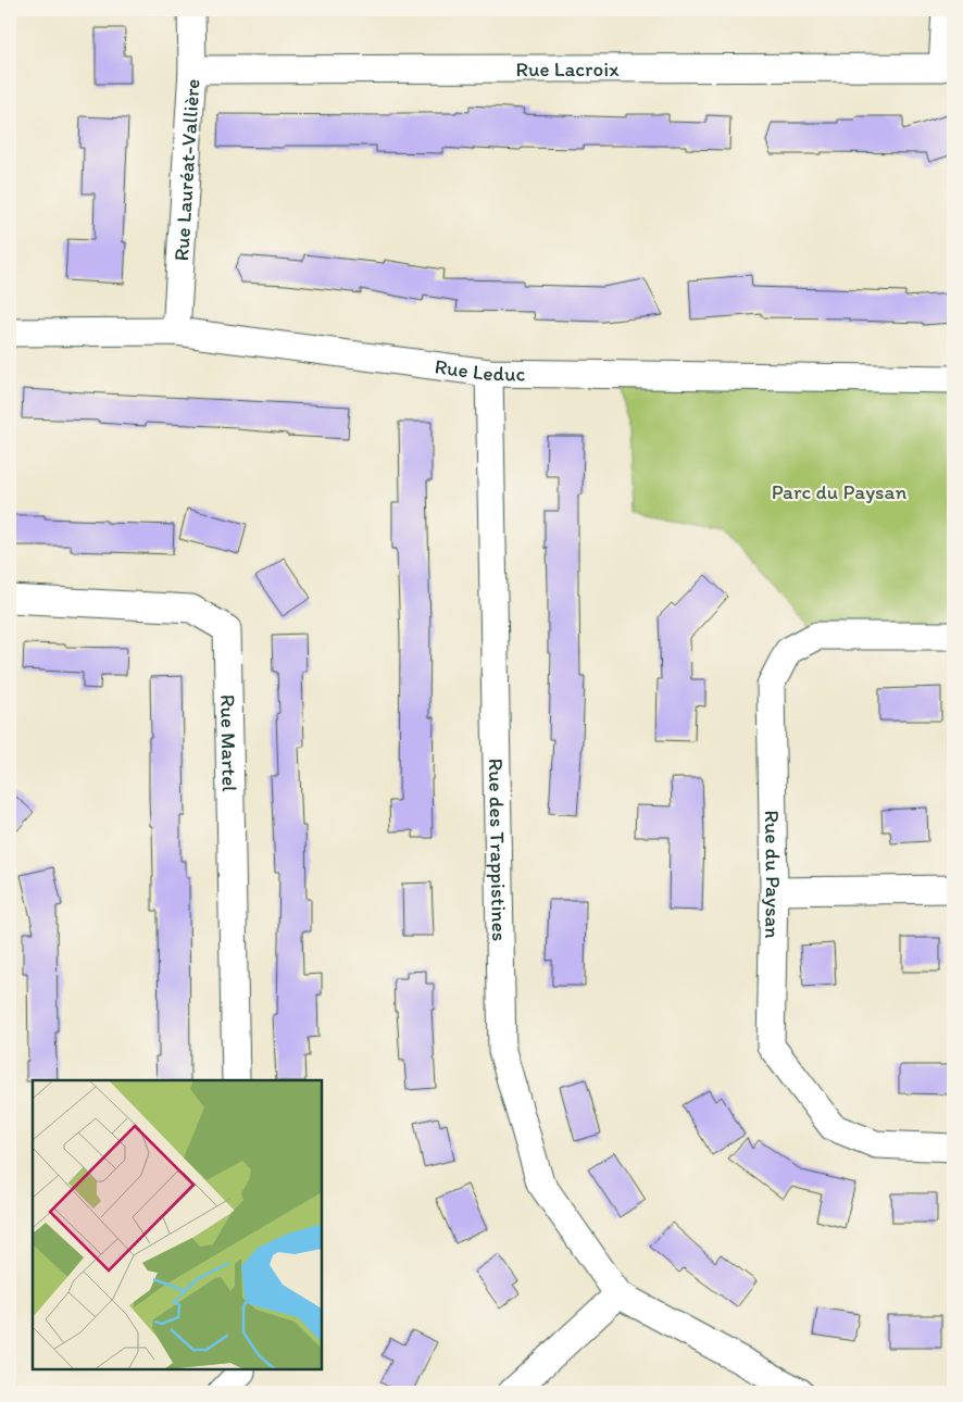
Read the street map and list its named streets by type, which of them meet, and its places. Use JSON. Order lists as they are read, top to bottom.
{
  "streets": {
    "street": [
      "Rue Lacroix",
      "Rue Lauréat-Vallière",
      "Rue Leduc",
      "Rue Martel",
      "Rue des Trappistines",
      "Rue du Paysan"
    ]
  },
  "crossings": [
    ["Rue Lacroix", "Rue Lauréat-Vallière"],
    ["Rue Lauréat-Vallière", "Rue Leduc"],
    ["Rue Leduc", "Rue des Trappistines"]
  ],
  "parks": ["Parc du Paysan"]
}
